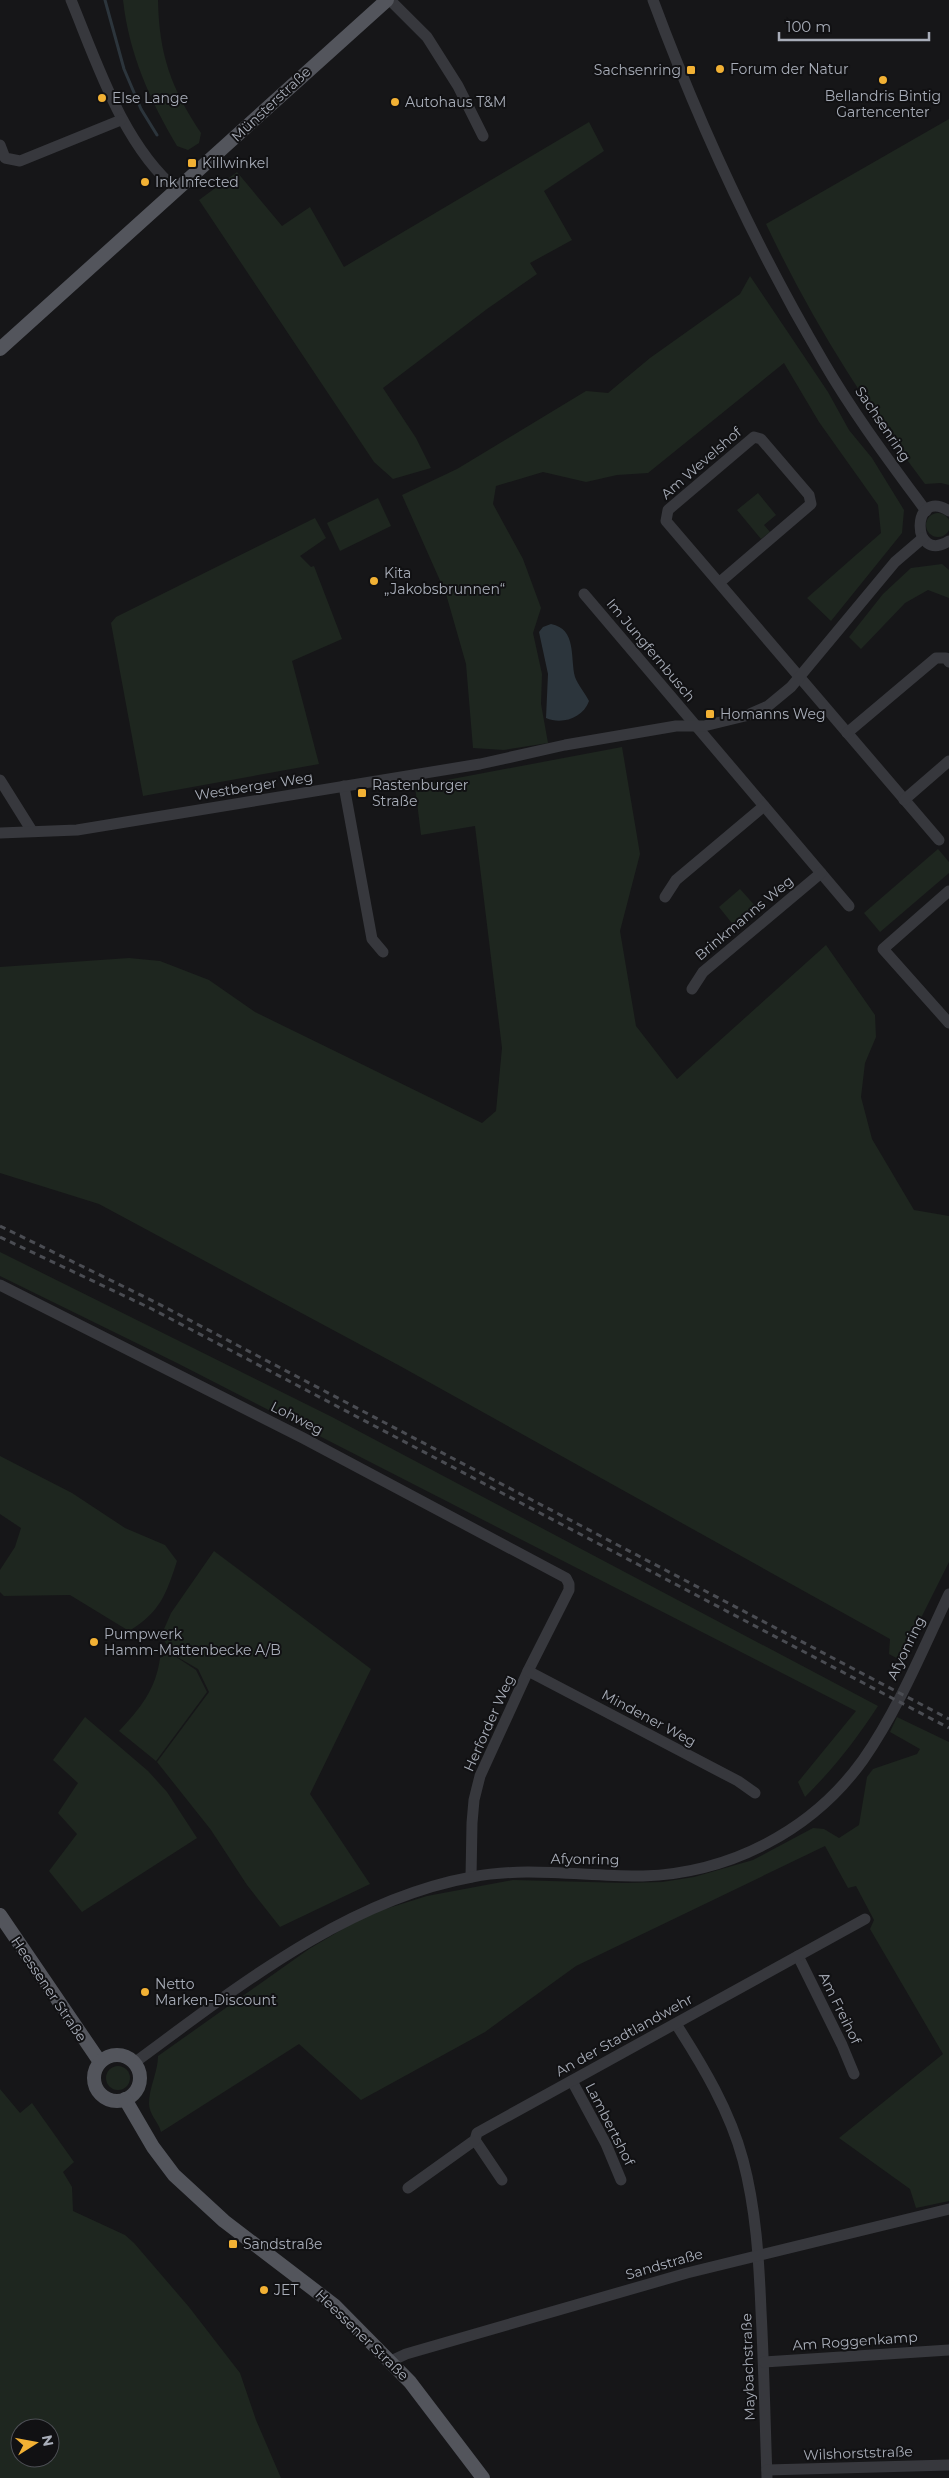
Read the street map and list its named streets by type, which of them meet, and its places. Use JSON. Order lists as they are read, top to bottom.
{
  "streets": {
    "main road": ["Münsterstraße", "Heessener Straße"],
    "street": [
      "Sachsenring",
      "Am Wevelshof",
      "Im Jungfernbusch",
      "Westberger Weg",
      "Brinkmanns Weg",
      "Lohweg",
      "Afyonring",
      "Mindener Weg",
      "Herforder Weg",
      "Am Freihof",
      "An der Stadtlandwehr",
      "Lambertshof",
      "Sandstraße",
      "Am Roggenkamp",
      "Maybachstraße",
      "Wilshorststraße"
    ]
  },
  "crossings": [
    ["Am Wevelshof", "Westberger Weg"],
    ["Im Jungfernbusch", "Westberger Weg"],
    ["Lohweg", "Herforder Weg"],
    ["Afyonring", "Herforder Weg"],
    ["Afyonring", "Heessener Straße"],
    ["Mindener Weg", "Herforder Weg"],
    ["Heessener Straße", "Sandstraße"],
    ["Am Freihof", "An der Stadtlandwehr"],
    ["An der Stadtlandwehr", "Lambertshof"],
    ["An der Stadtlandwehr", "Maybachstraße"],
    ["Sandstraße", "Maybachstraße"],
    ["Am Roggenkamp", "Maybachstraße"],
    ["Maybachstraße", "Wilshorststraße"]
  ],
  "places": {
    "other": [
      "Forum der Natur",
      "Bellandris Bintig Gartencenter",
      "Else Lange",
      "Autohaus T&M",
      "Ink Infected",
      "Kita „Jakobsbrunnen“",
      "Pumpwerk Hamm-Mattenbecke A/B",
      "Netto Marken-Discount",
      "JET"
    ],
    "transit": [
      "Sachsenring",
      "Killwinkel",
      "Homanns Weg",
      "Rastenburger Straße",
      "Sandstraße"
    ]
  },
  "scale_bar": "100 m",
  "north": "right"
}
